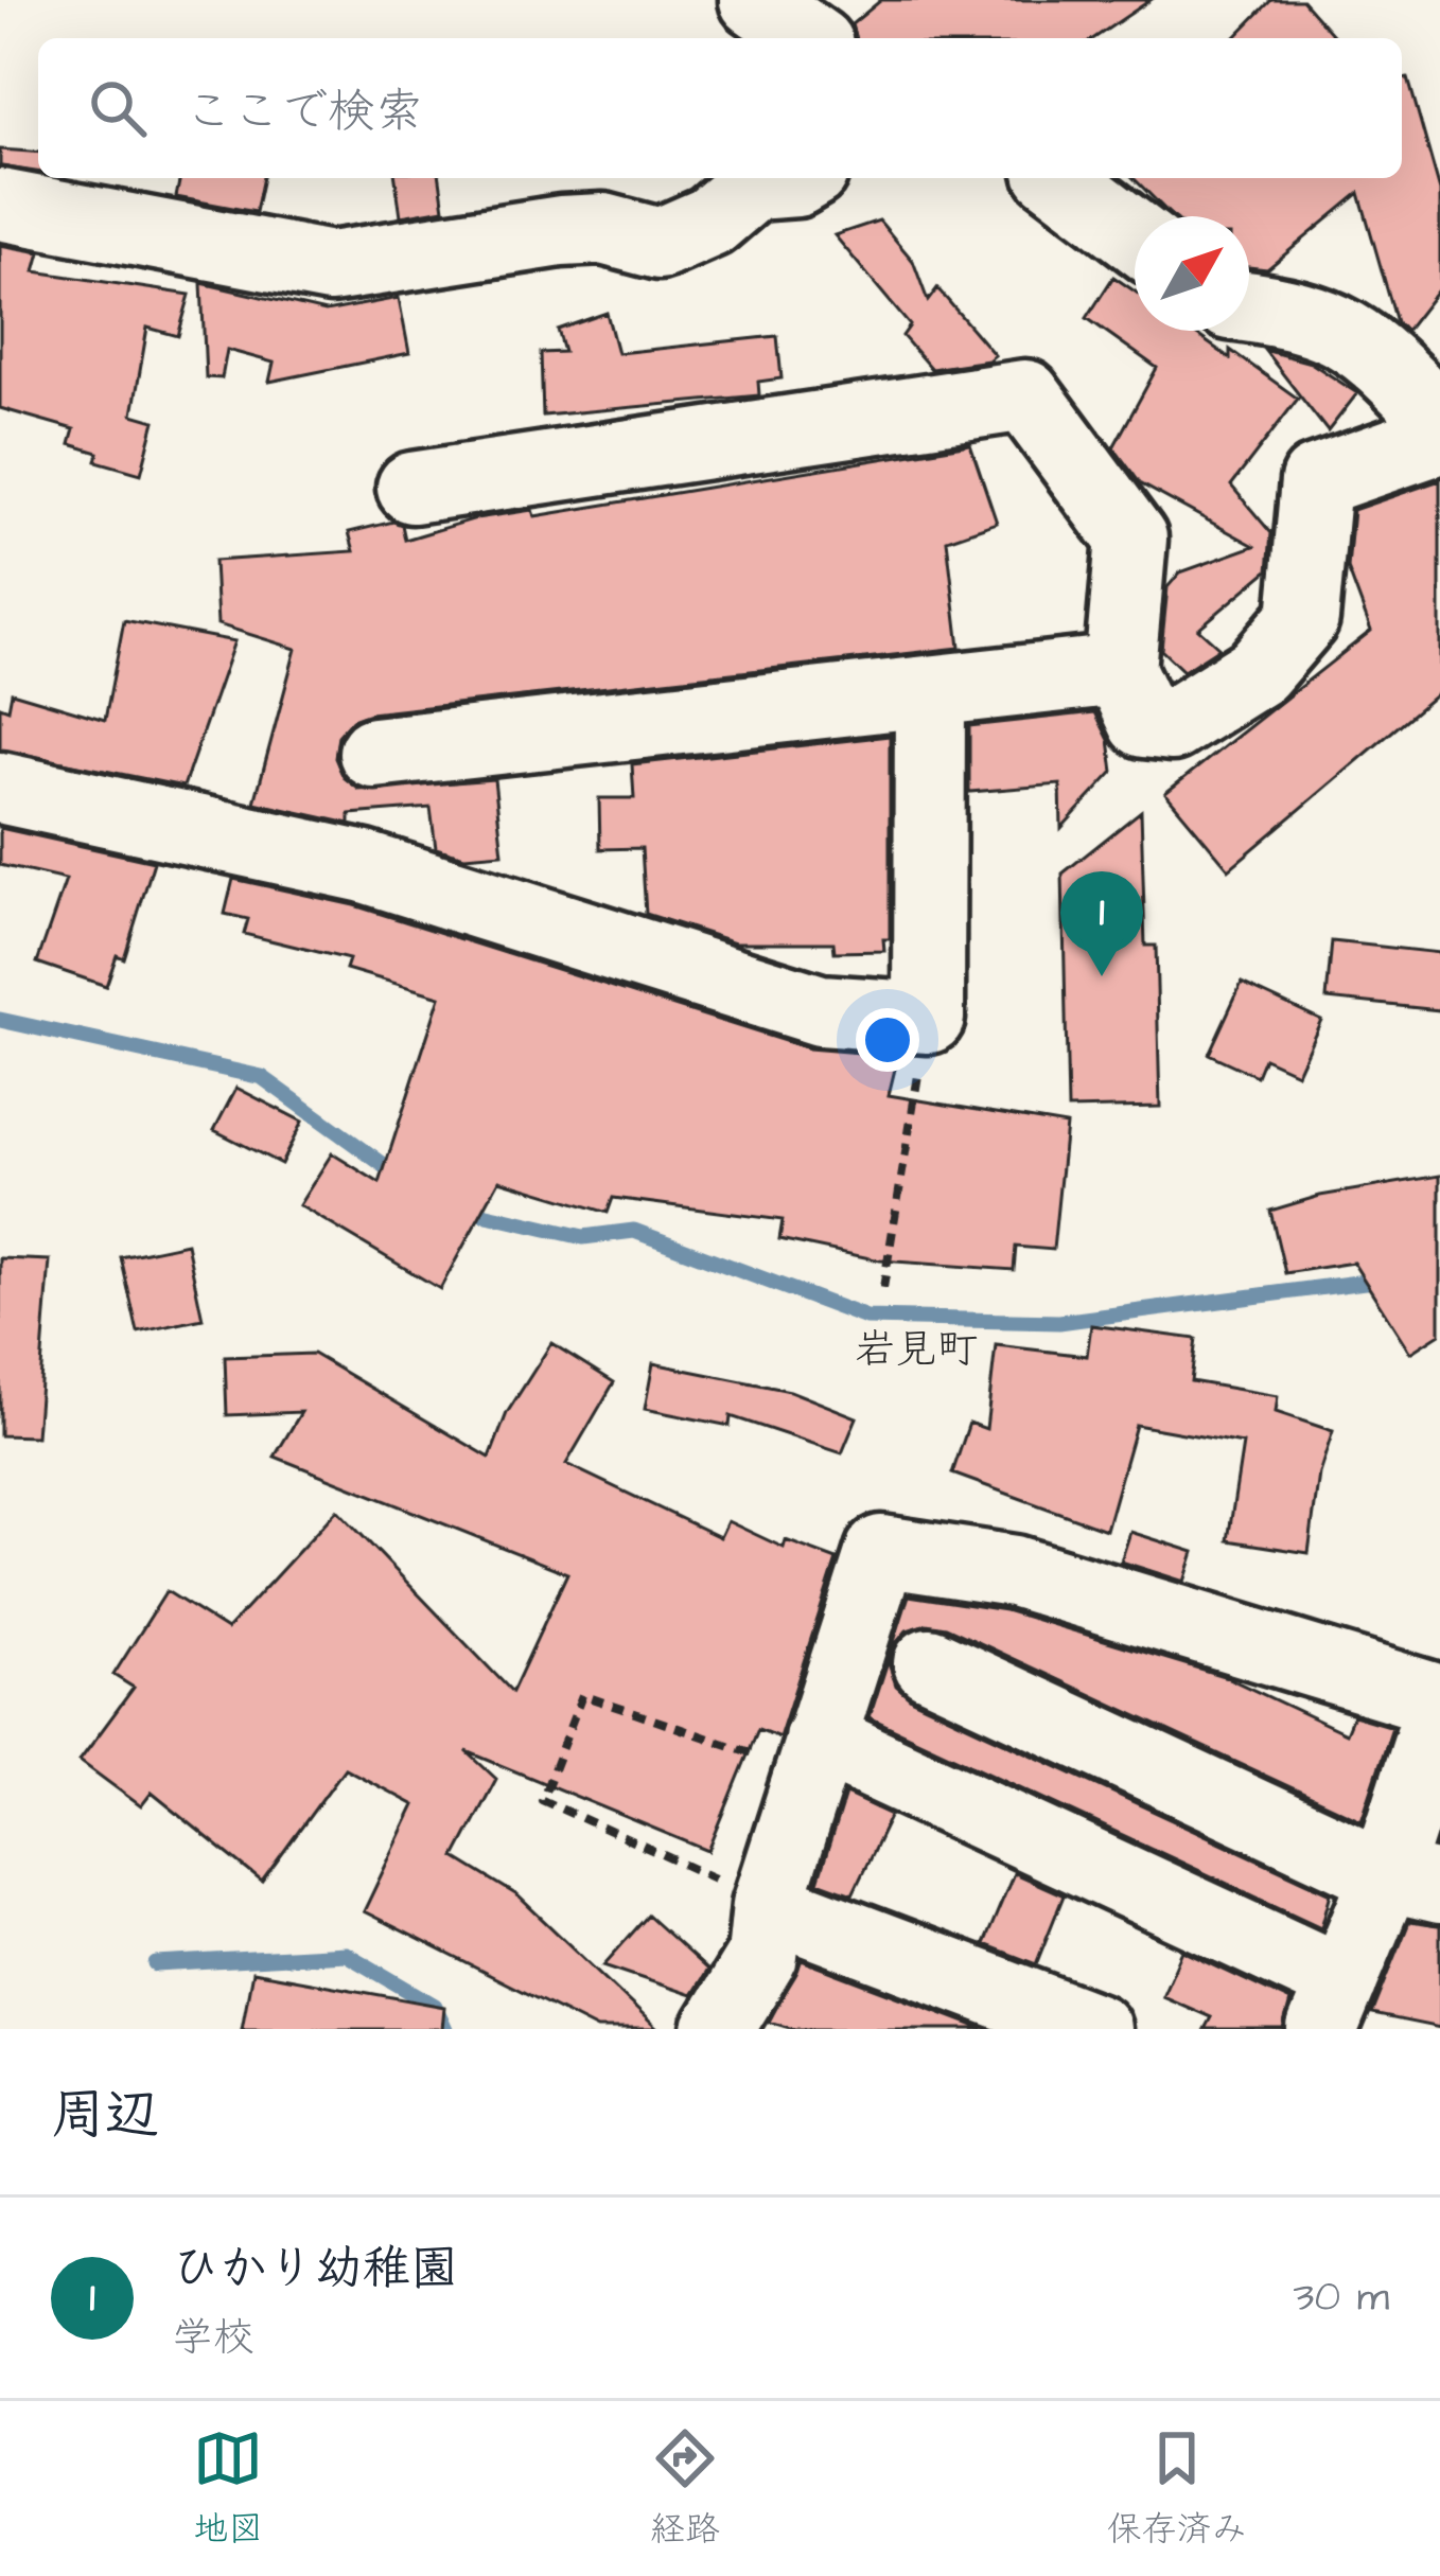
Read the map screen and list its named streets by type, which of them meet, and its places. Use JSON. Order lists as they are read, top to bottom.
{
  "districts": ["岩見町"],
  "north": "top right",
  "page": {
    "search": "ここで検索",
    "pins": "1",
    "heading": "周辺",
    "list": [
      {
        "mark": "1",
        "name": "ひかり幼稚園",
        "note": "学校",
        "value": "30 m"
      }
    ],
    "nav": ["地図", "経路", "保存済み"]
  }
}
